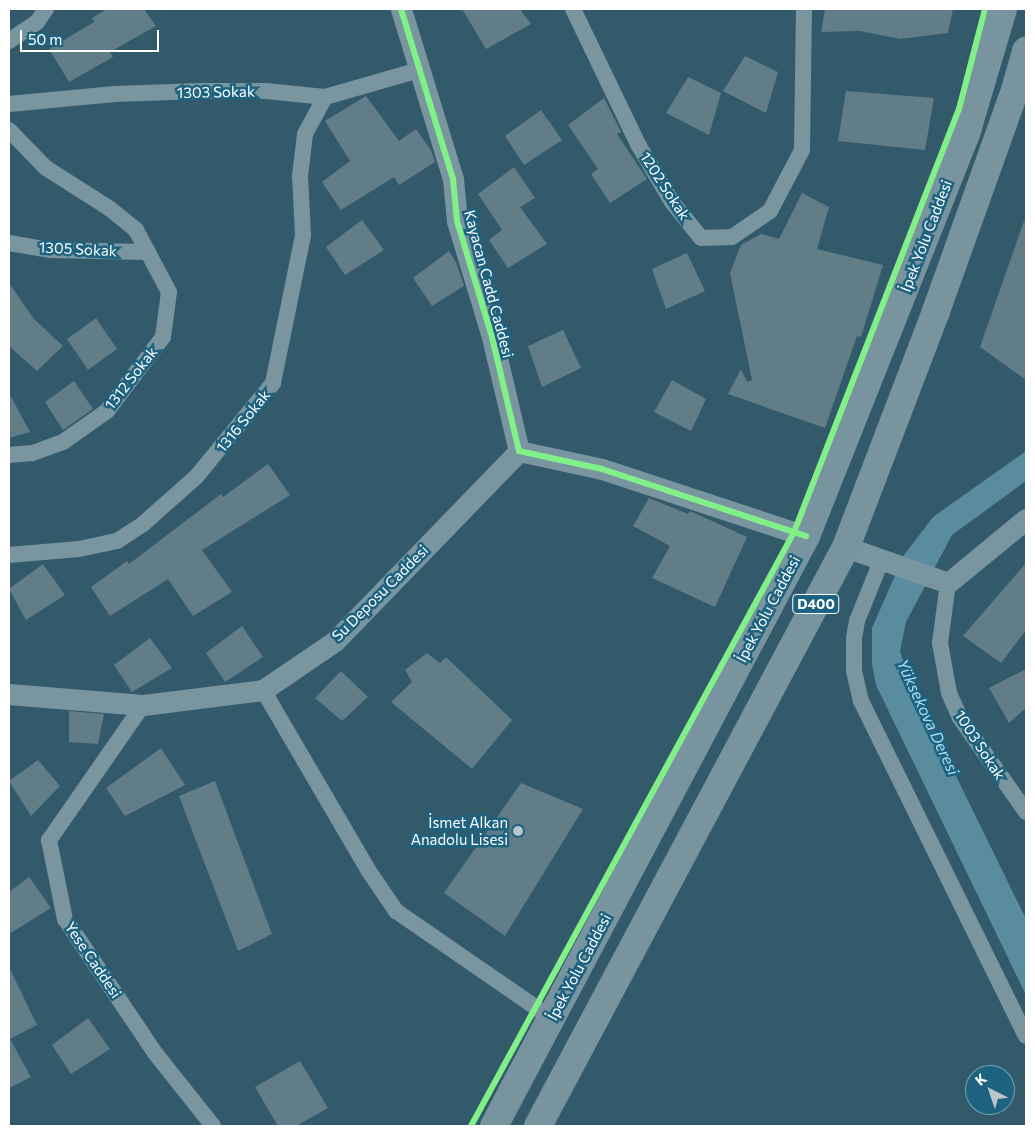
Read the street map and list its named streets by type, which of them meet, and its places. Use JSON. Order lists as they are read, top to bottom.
{
  "streets": {
    "highway": ["İpek Yolu Caddesi", "D400"],
    "street": [
      "1303 Sokak",
      "1202 Sokak",
      "1305 Sokak",
      "Kayacan Cadd Caddesi",
      "1312 Sokak",
      "1316 Sokak",
      "Su Deposu Caddesi",
      "1003 Sokak",
      "Yese Caddesi"
    ]
  },
  "crossings": [
    ["1303 Sokak", "Kayacan Cadd Caddesi"],
    ["1303 Sokak", "1316 Sokak"],
    ["1305 Sokak", "1312 Sokak"],
    ["Kayacan Cadd Caddesi", "Su Deposu Caddesi"],
    ["Su Deposu Caddesi", "Yese Caddesi"]
  ],
  "water": ["Yüksekova Deresi"],
  "places": ["İsmet Alkan Anadolu Lisesi"],
  "scale_bar": "50 m",
  "north": "top left"
}
